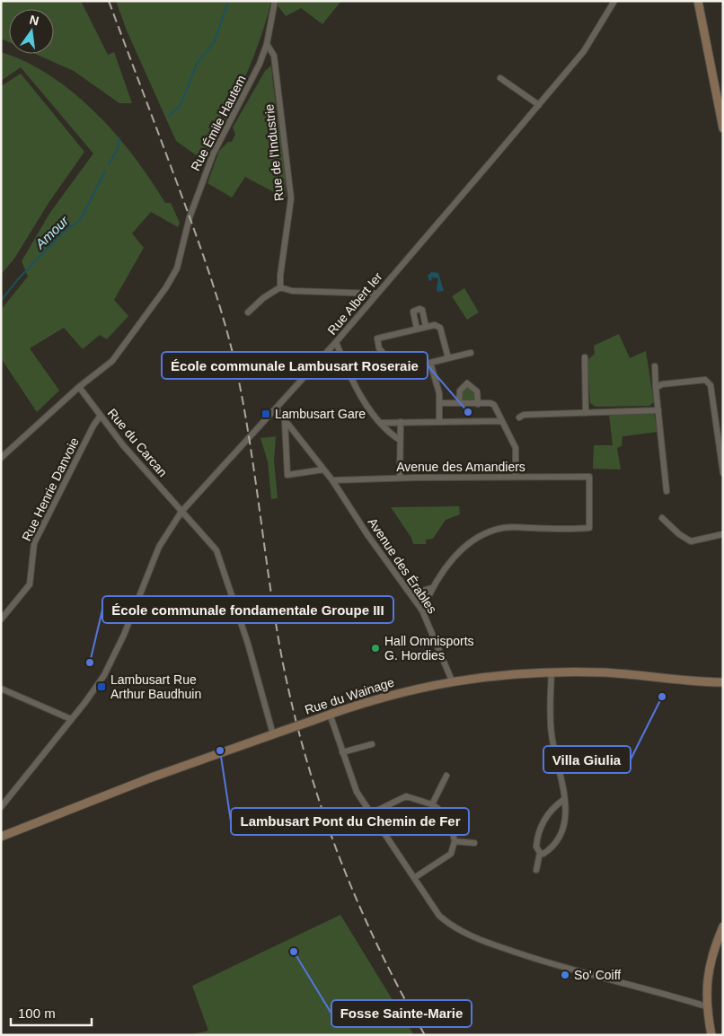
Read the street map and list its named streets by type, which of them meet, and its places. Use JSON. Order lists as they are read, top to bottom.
{
  "streets": {
    "main road": ["Rue du Wainage"],
    "street": [
      "Rue Émile Hautem",
      "Rue de l'Industrie",
      "Rue Albert Ier",
      "Rue du Carcan",
      "Avenue des Amandiers",
      "Rue Henrie Danvoie",
      "Avenue des Érables"
    ]
  },
  "crossings": [
    ["Rue Émile Hautem", "Rue de l'Industrie"],
    ["Rue Émile Hautem", "Rue du Carcan"],
    ["Rue Albert Ier", "Rue du Carcan"],
    ["Rue Albert Ier", "Avenue des Érables"],
    ["Rue du Carcan", "Rue Henrie Danvoie"],
    ["Rue du Carcan", "Rue du Wainage"],
    ["Avenue des Amandiers", "Avenue des Érables"],
    ["Avenue des Érables", "Rue du Wainage"]
  ],
  "water": ["Amour"],
  "places": {
    "other": [
      "École communale Lambusart Roseraie",
      "Hall Omnisports G. Hordies",
      "École communale fondamentale Groupe III",
      "Villa Giulia",
      "Lambusart Pont du Chemin de Fer",
      "Fosse Sainte-Marie",
      "So' Coiff"
    ],
    "transit": ["Lambusart Gare", "Lambusart Rue Arthur Baudhuin"]
  },
  "scale_bar": "100 m",
  "north": "top"
}
